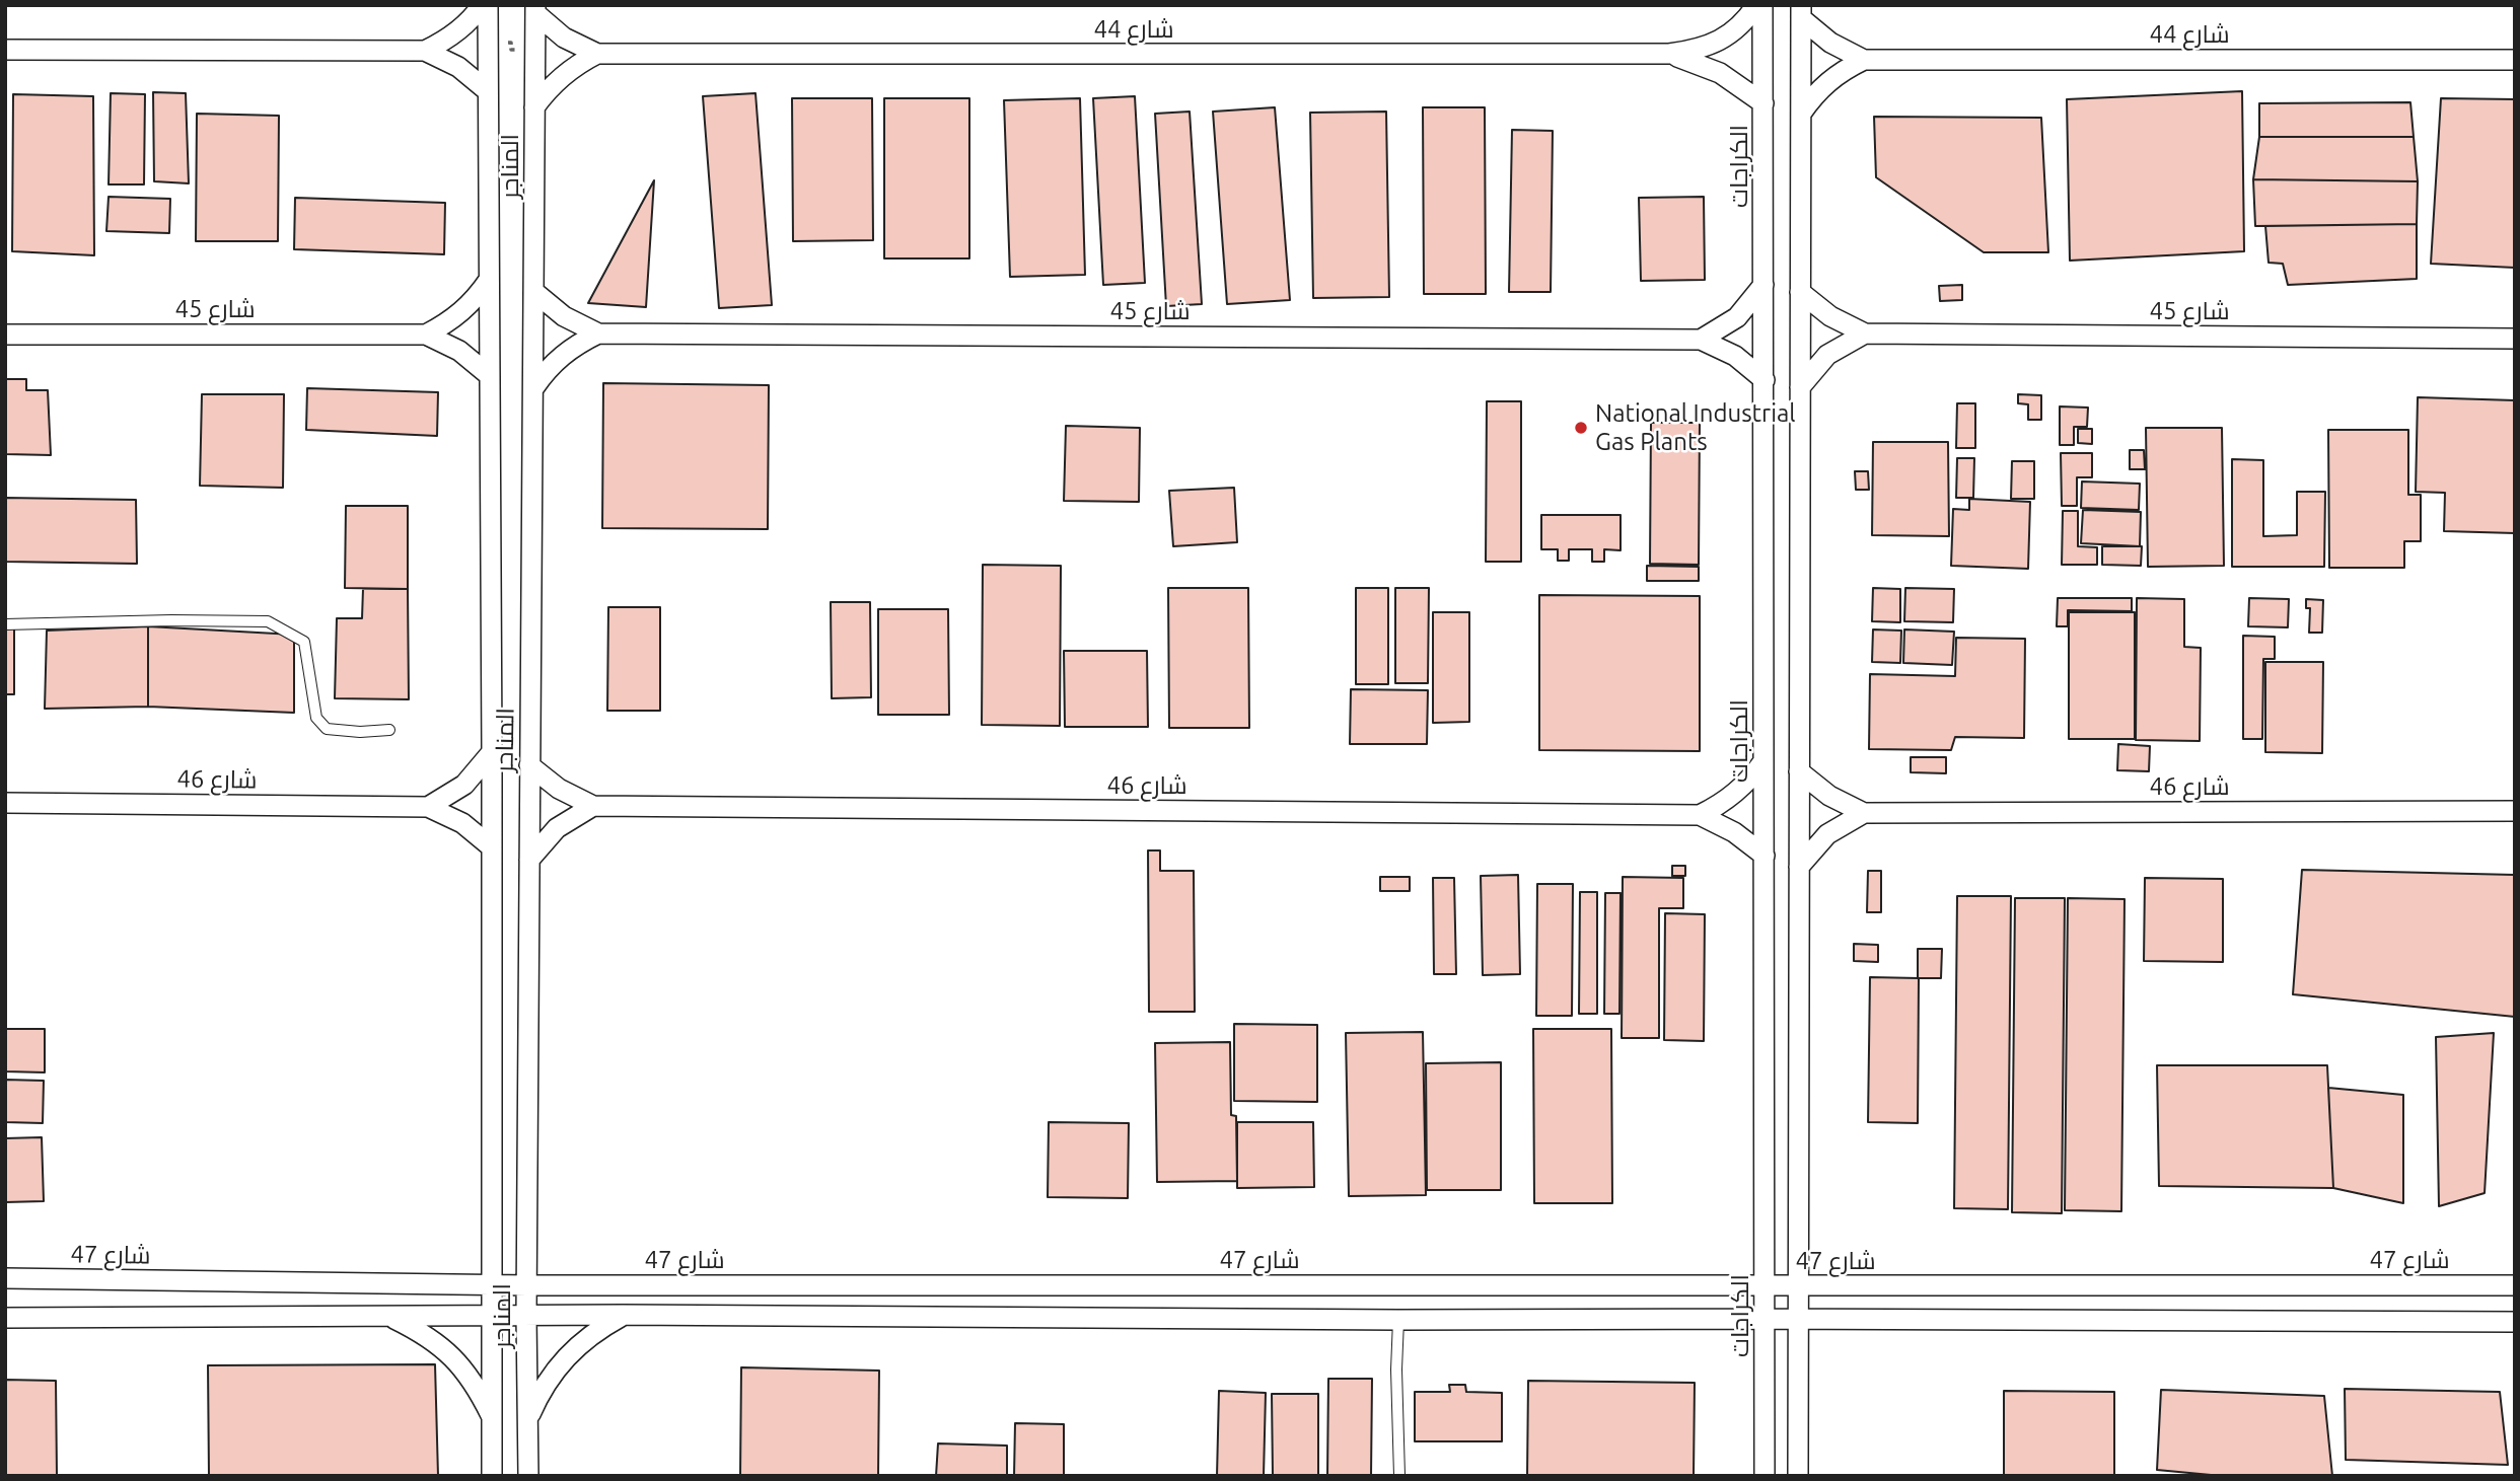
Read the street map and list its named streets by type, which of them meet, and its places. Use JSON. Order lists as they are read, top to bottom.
{
  "streets": {
    "street": [
      "شارع 44",
      "المناجر",
      "الكراجات",
      "شارع 45",
      "شارع 46",
      "شارع 47"
    ]
  },
  "crossings": [
    ["شارع 44", "المناجر"],
    ["شارع 44", "الكراجات"],
    ["المناجر", "شارع 45"],
    ["المناجر", "شارع 46"],
    ["المناجر", "شارع 47"],
    ["الكراجات", "شارع 45"],
    ["الكراجات", "شارع 46"],
    ["الكراجات", "شارع 47"]
  ],
  "places": ["National Industrial Gas Plants"]
}
